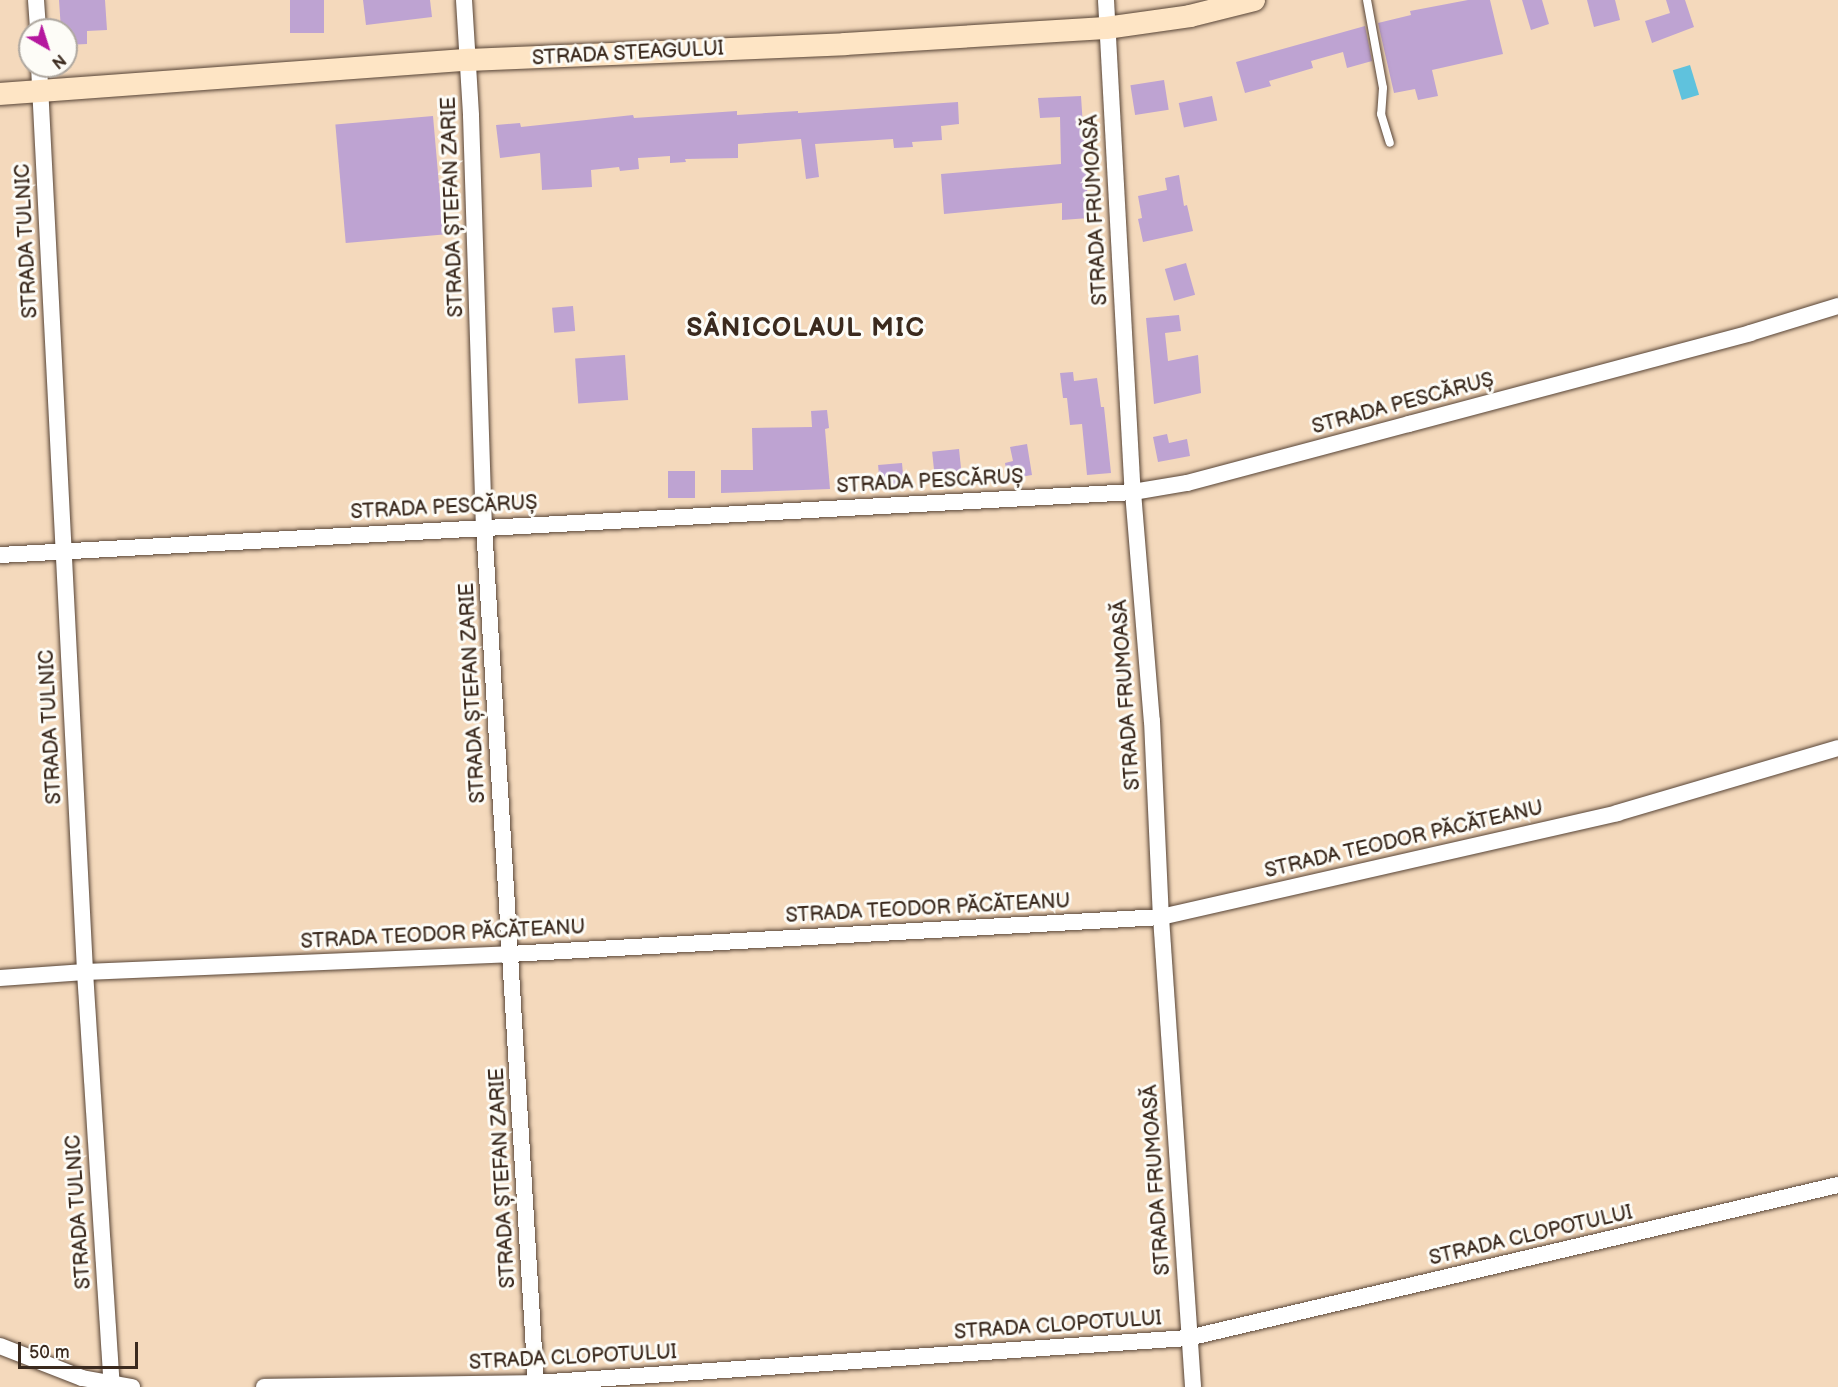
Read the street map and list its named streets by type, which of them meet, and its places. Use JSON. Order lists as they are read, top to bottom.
{
  "streets": {
    "main road": ["STRADA STEAGULUI"],
    "street": [
      "STRADA ȘTEFAN ZARIE",
      "STRADA FRUMOASĂ",
      "STRADA TULNIC",
      "STRADA PESCĂRUȘ",
      "STRADA TEODOR PĂCĂTEANU",
      "STRADA CLOPOTULUI"
    ]
  },
  "crossings": [
    ["STRADA STEAGULUI", "STRADA ȘTEFAN ZARIE"],
    ["STRADA STEAGULUI", "STRADA FRUMOASĂ"],
    ["STRADA STEAGULUI", "STRADA TULNIC"],
    ["STRADA ȘTEFAN ZARIE", "STRADA PESCĂRUȘ"],
    ["STRADA ȘTEFAN ZARIE", "STRADA TEODOR PĂCĂTEANU"],
    ["STRADA ȘTEFAN ZARIE", "STRADA CLOPOTULUI"],
    ["STRADA FRUMOASĂ", "STRADA PESCĂRUȘ"],
    ["STRADA FRUMOASĂ", "STRADA TEODOR PĂCĂTEANU"],
    ["STRADA FRUMOASĂ", "STRADA CLOPOTULUI"],
    ["STRADA TULNIC", "STRADA PESCĂRUȘ"],
    ["STRADA TULNIC", "STRADA TEODOR PĂCĂTEANU"]
  ],
  "districts": ["SÂNICOLAUL MIC"],
  "scale_bar": "50 m",
  "north": "bottom right"
}
